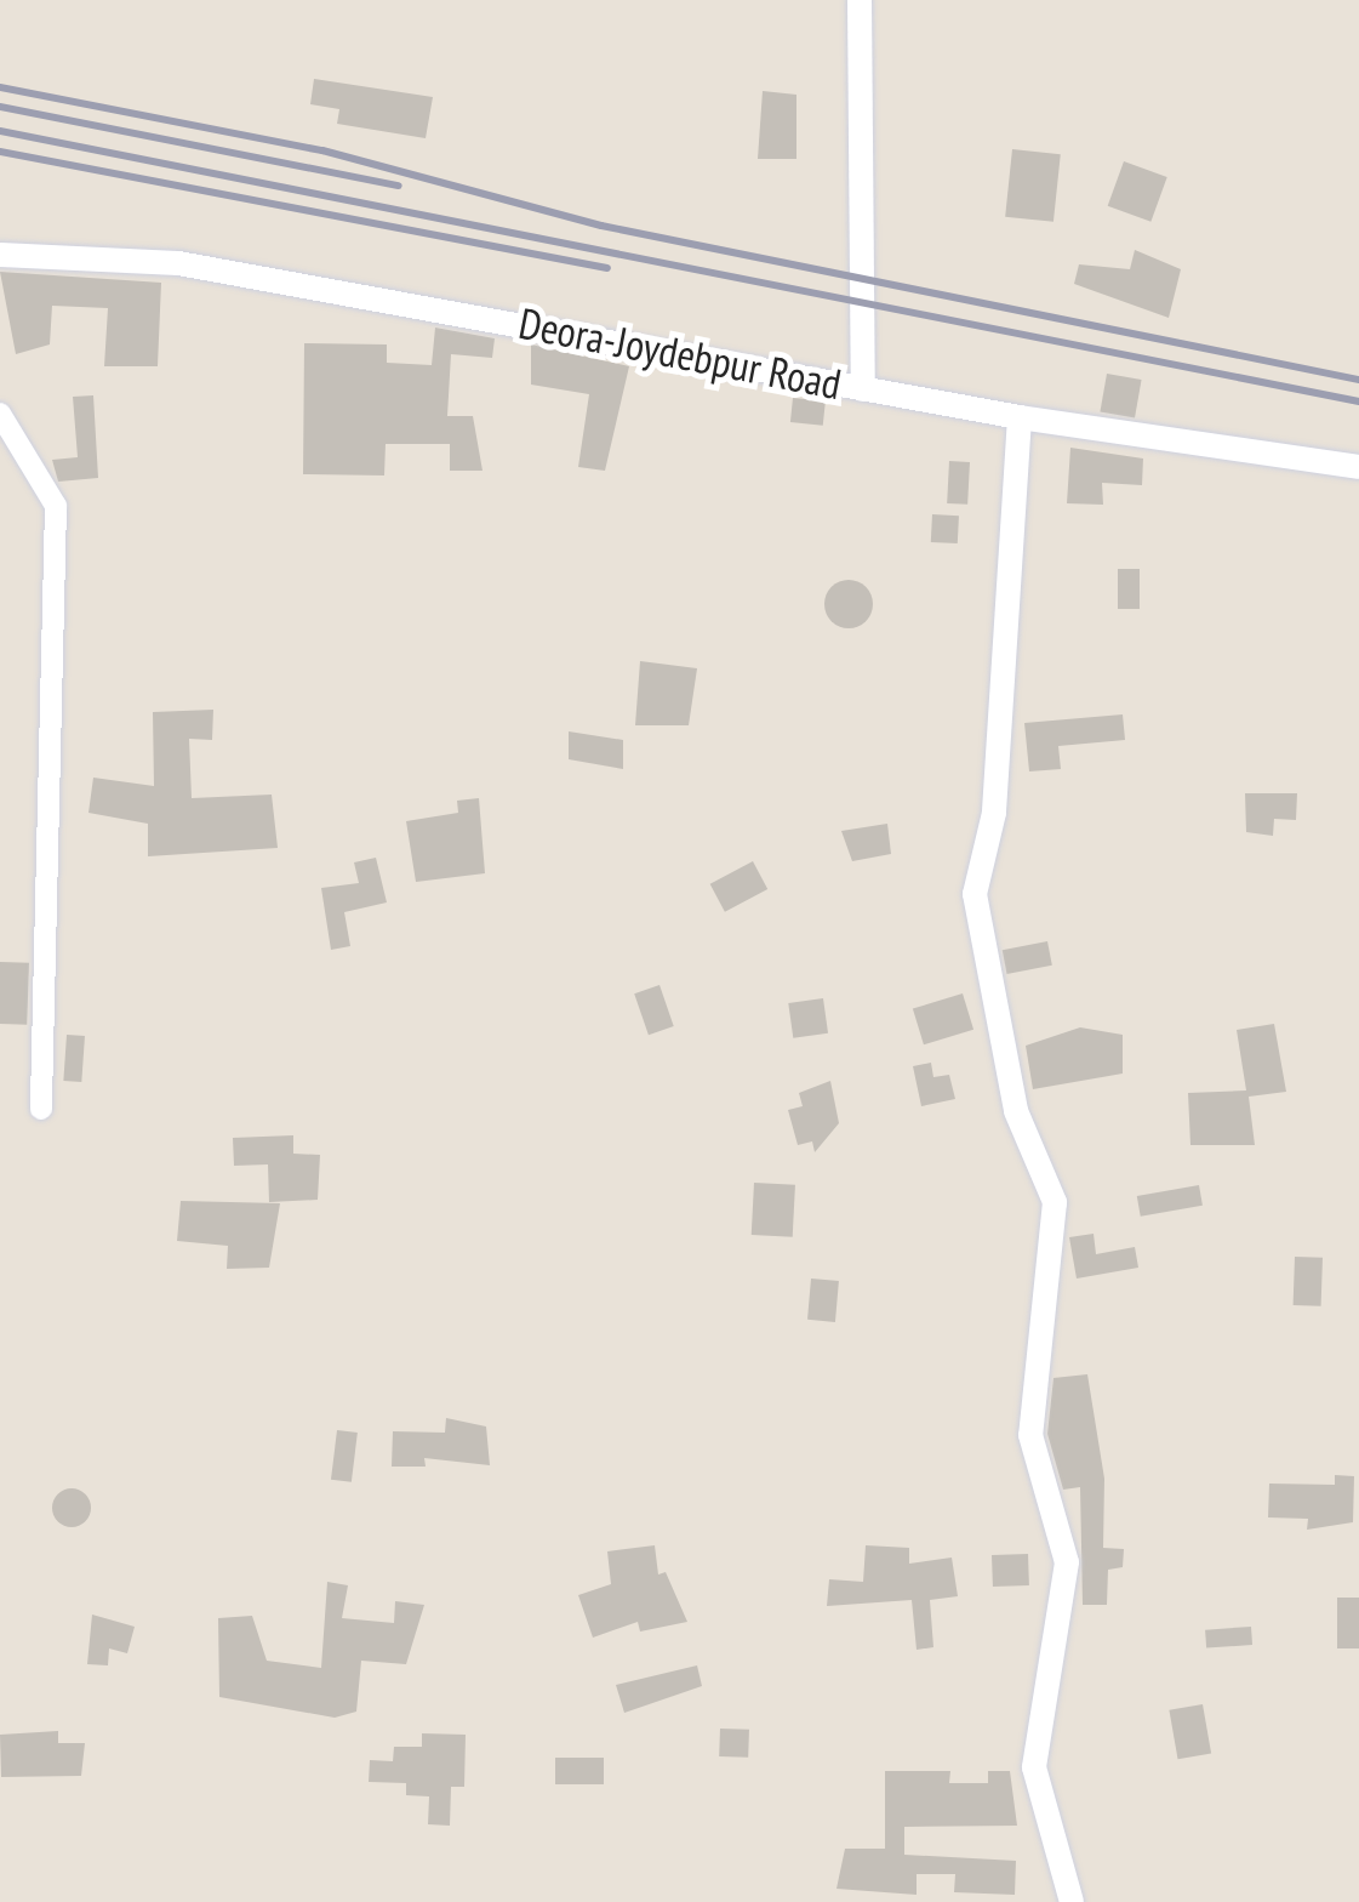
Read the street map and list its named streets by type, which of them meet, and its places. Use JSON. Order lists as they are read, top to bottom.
{
  "streets": {
    "street": ["Deora-Joydebpur Road"]
  }
}
